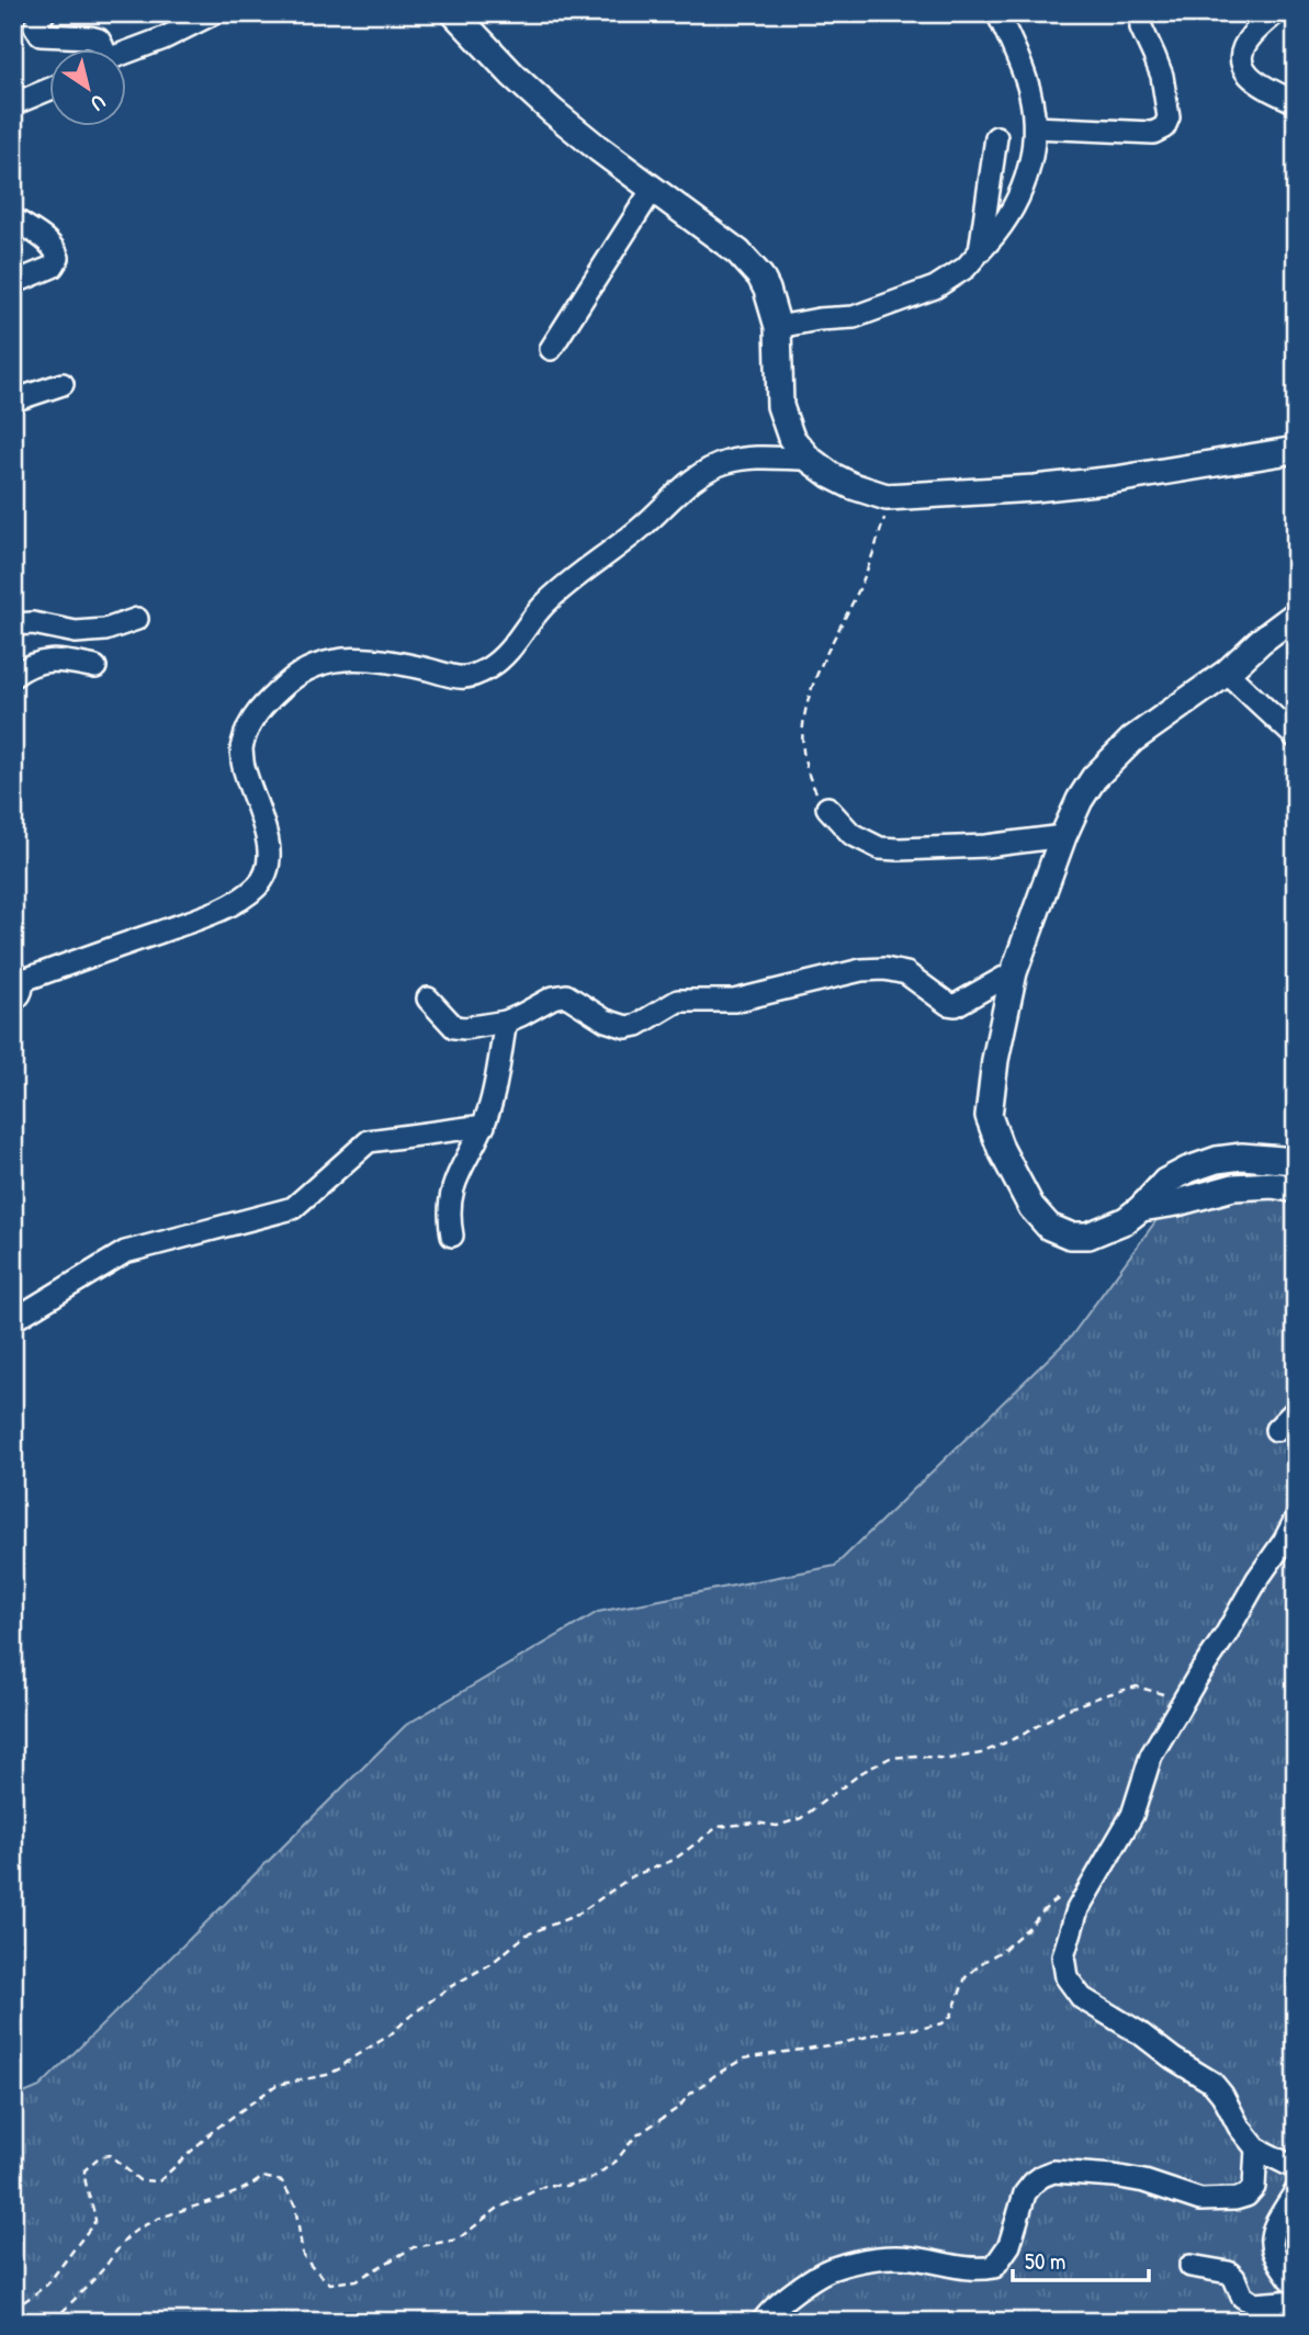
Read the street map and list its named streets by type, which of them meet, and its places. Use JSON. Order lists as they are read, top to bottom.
{
  "scale_bar": "50 m",
  "north": "bottom right"
}
